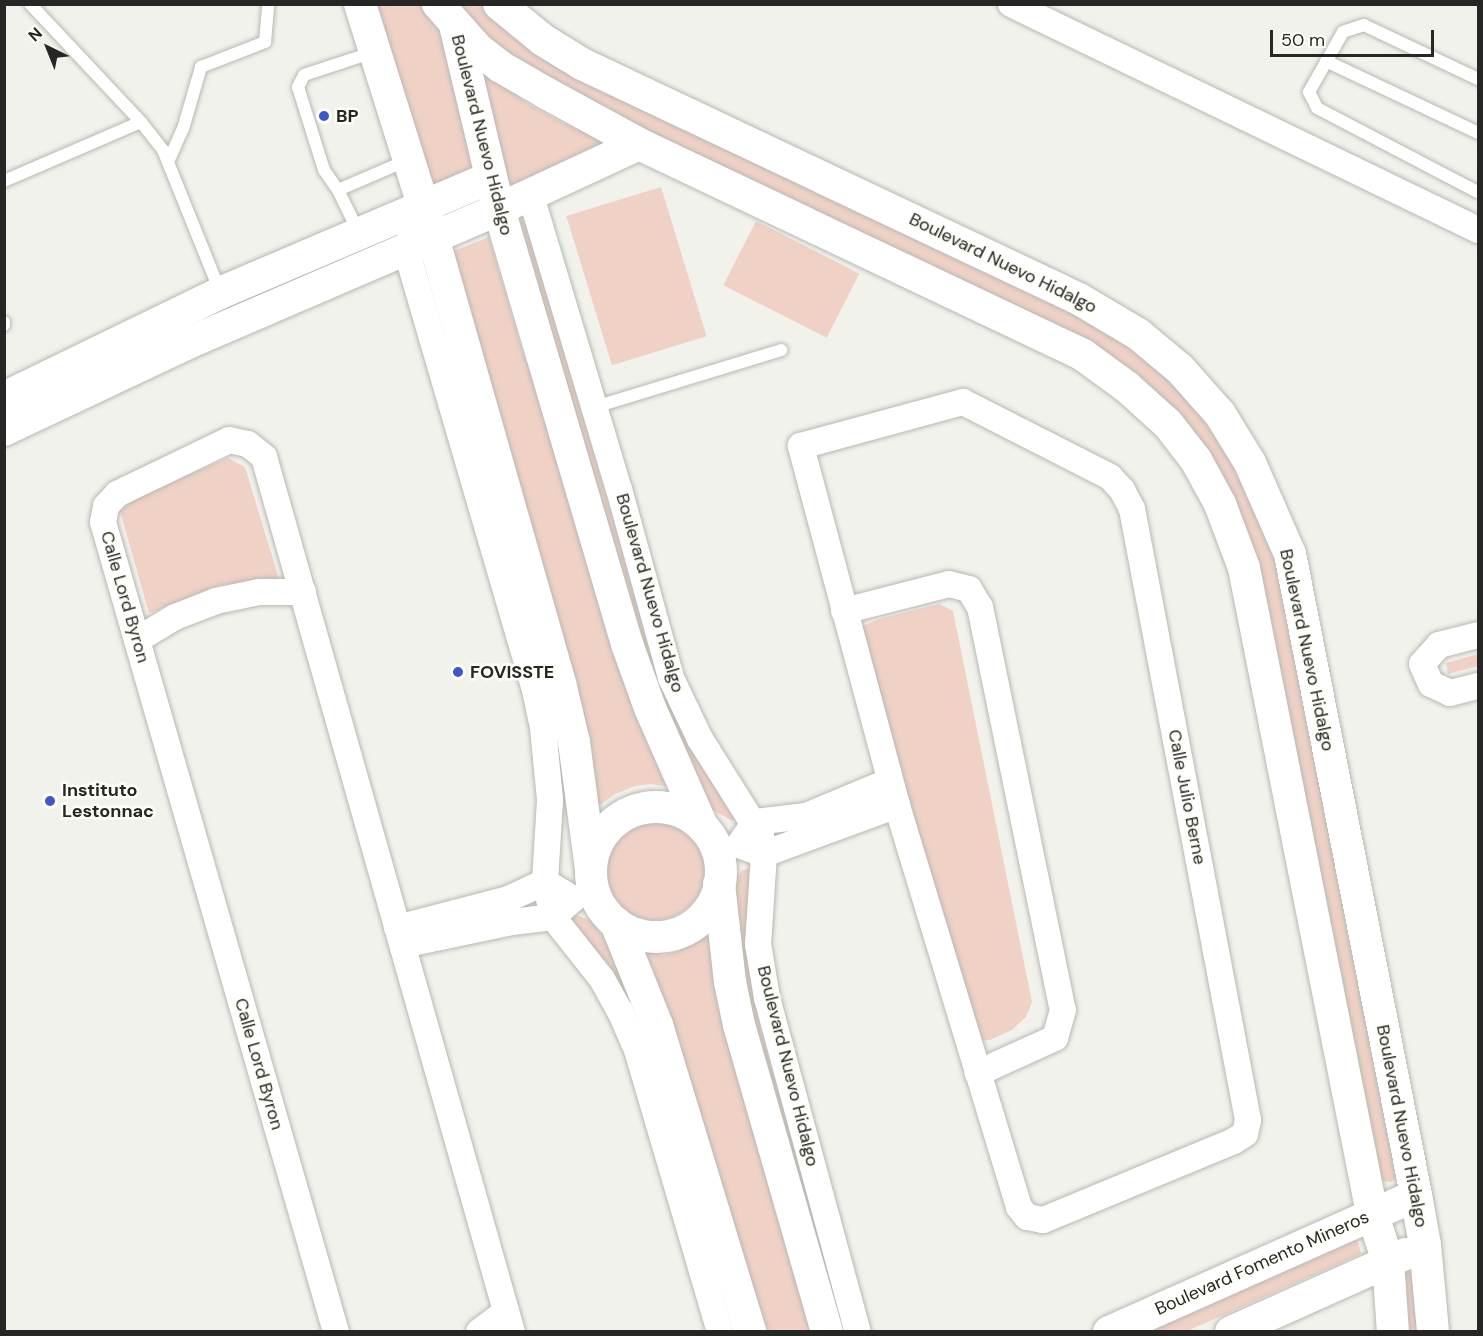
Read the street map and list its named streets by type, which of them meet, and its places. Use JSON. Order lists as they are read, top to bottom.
{
  "streets": {
    "street": [
      "Boulevard Nuevo Hidalgo",
      "Calle Lord Byron",
      "Calle Julio Berne",
      "Boulevard Fomento Mineros"
    ]
  },
  "crossings": [
    ["Boulevard Nuevo Hidalgo", "Boulevard Fomento Mineros"]
  ],
  "places": ["BP", "FOVISSTE", "Instituto Lestonnac"],
  "scale_bar": "50 m",
  "north": "top left"
}
